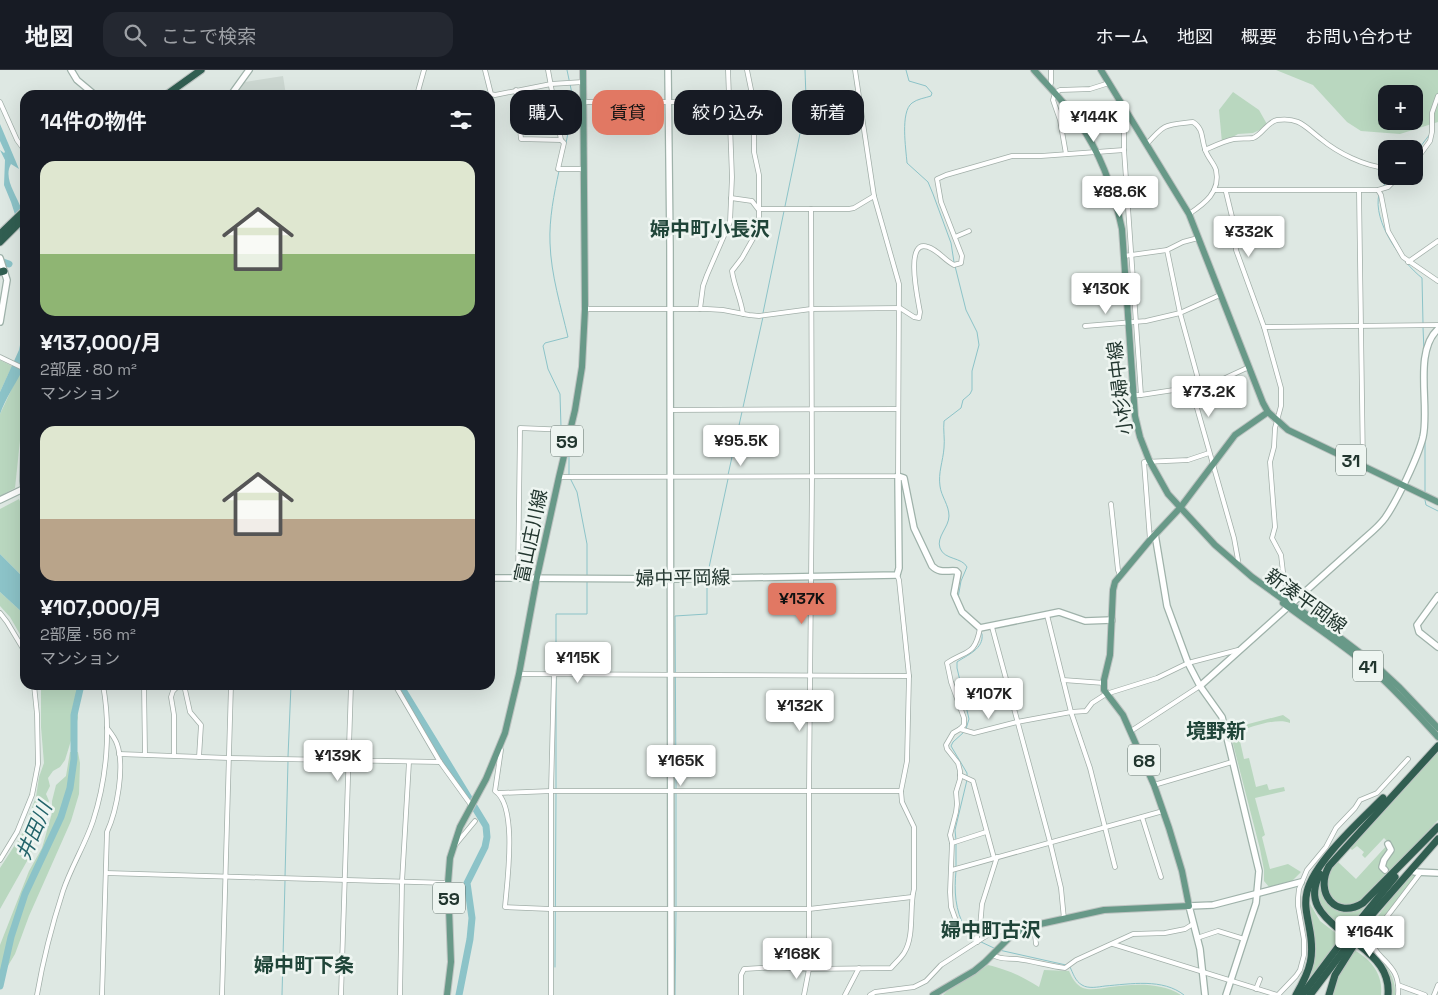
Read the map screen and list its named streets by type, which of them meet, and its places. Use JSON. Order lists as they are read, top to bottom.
{
  "streets": {
    "main road": [
      "小杉婦中線",
      "59",
      "31",
      "富山庄川線",
      "新湊平岡線",
      "41",
      "68"
    ],
    "street": ["婦中平岡線"]
  },
  "crossings": [
    ["小杉婦中線", "新湊平岡線"],
    ["小杉婦中線", "68"],
    ["富山庄川線", "婦中平岡線"],
    ["新湊平岡線", "68"]
  ],
  "districts": [
    "婦中町小長沢",
    "境野新",
    "婦中町古沢",
    "婦中町下条"
  ],
  "water": ["井田川"],
  "page": {
    "header": "地図",
    "search": "ここで検索",
    "nav": [
      "ホーム",
      "地図",
      "概要",
      "お問い合わせ"
    ],
    "map_buttons": ["+", "−"],
    "chip": [
      "購入",
      "賃貸",
      "絞り込み",
      "新着"
    ],
    "heading": "14件の物件",
    "price": [
      "¥144K",
      "¥88.6K",
      "¥332K",
      "¥130K",
      "¥73.2K",
      "¥95.5K",
      "¥137K",
      "¥115K",
      "¥107K",
      "¥132K",
      "¥139K",
      "¥165K",
      "¥164K",
      "¥168K"
    ],
    "list": [
      {
        "name": "¥137,000/月",
        "note": "2部屋 · 80 m² · マンション"
      },
      {
        "name": "¥107,000/月",
        "note": "2部屋 · 56 m² · マンション"
      }
    ]
  }
}
